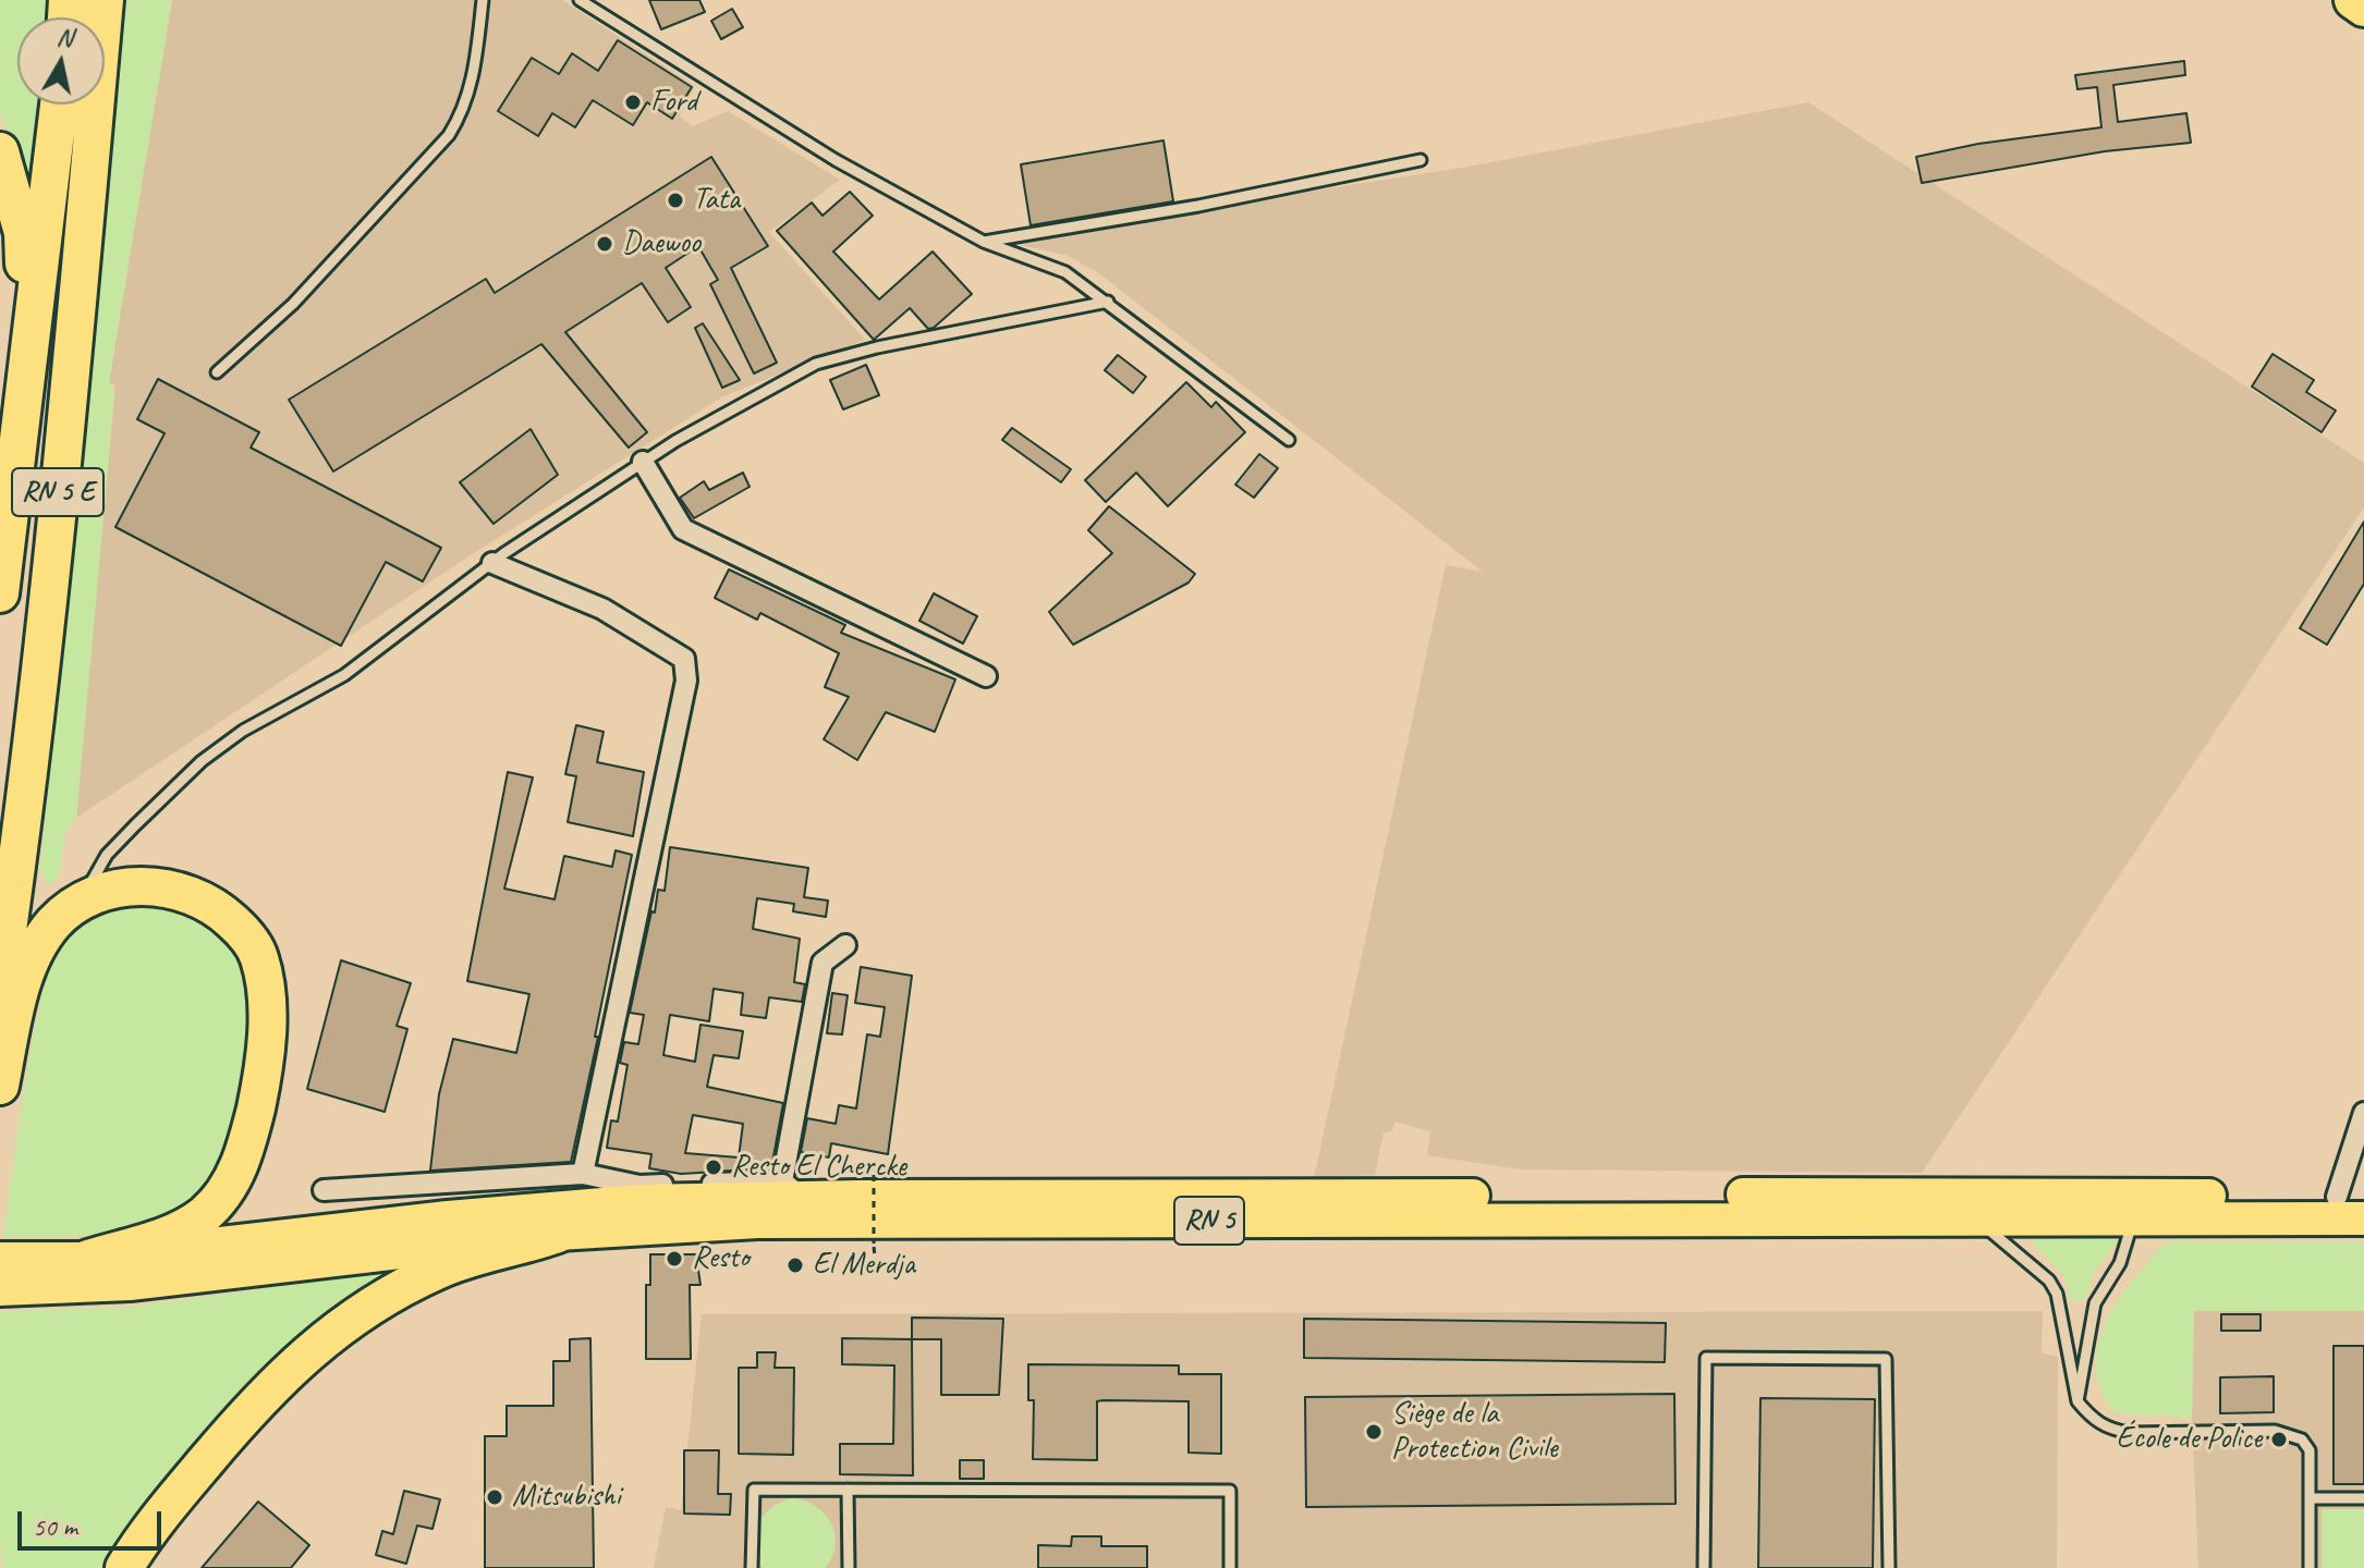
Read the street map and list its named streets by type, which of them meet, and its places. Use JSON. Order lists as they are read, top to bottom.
{
  "streets": {
    "highway": ["RN 5 E", "RN 5"]
  },
  "places": [
    "Ford",
    "Tata",
    "Daewoo",
    "Resto El Chercke",
    "Resto",
    "El Merdja",
    "Siège de la Protection Civile",
    "École de Police",
    "Mitsubishi"
  ],
  "scale_bar": "50 m",
  "north": "top"
}
